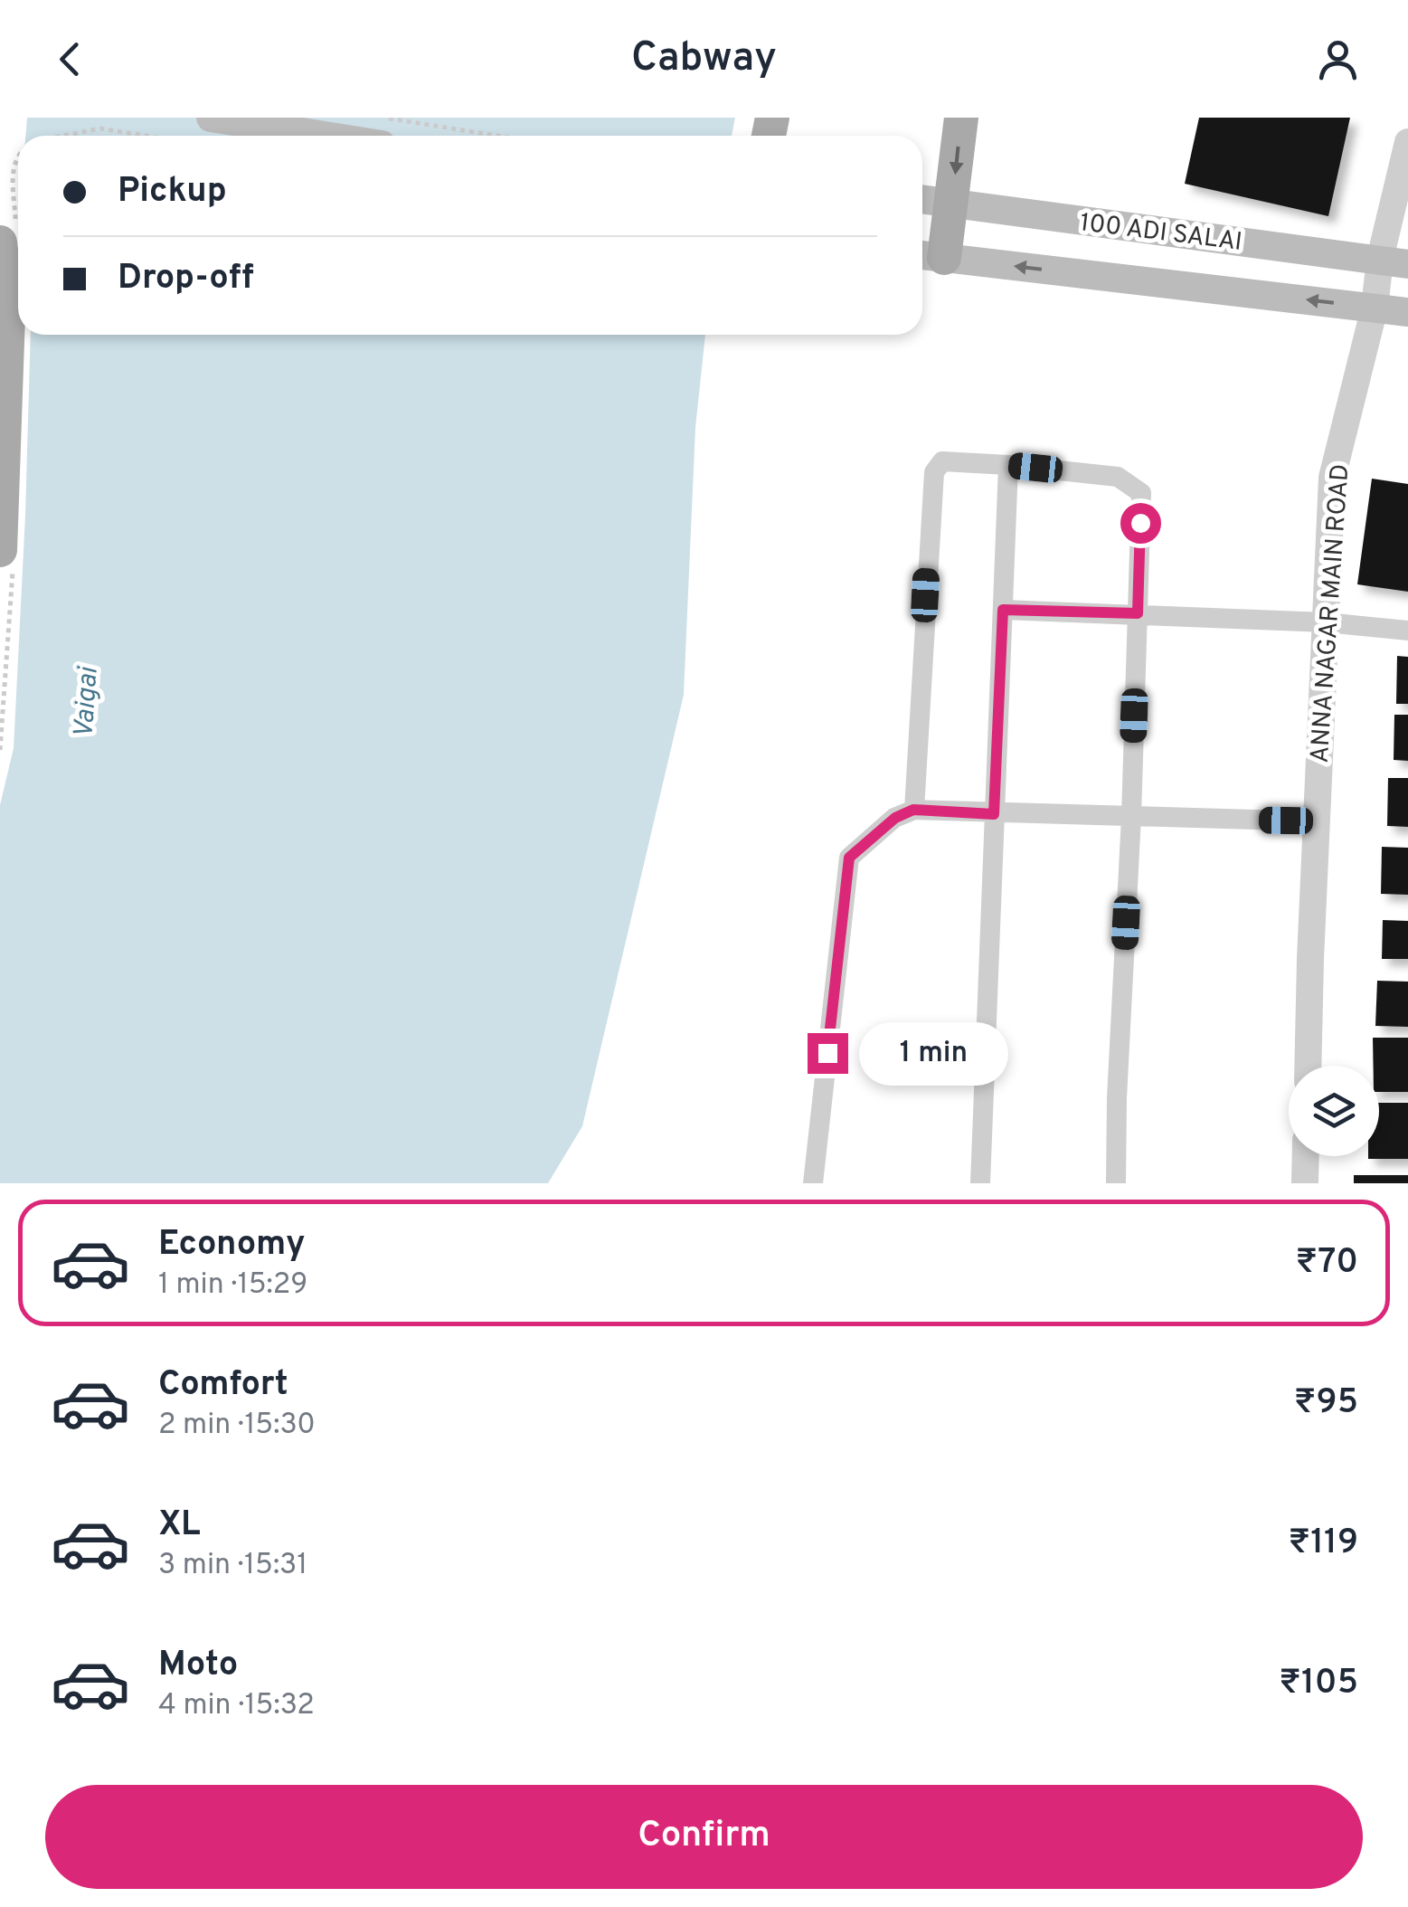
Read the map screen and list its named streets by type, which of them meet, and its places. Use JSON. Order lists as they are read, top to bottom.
{
  "streets": {
    "main road": ["100 ADI SALAI"],
    "street": ["ANNA NAGAR MAIN ROAD"]
  },
  "crossings": [
    ["100 ADI SALAI", "ANNA NAGAR MAIN ROAD"]
  ],
  "water": ["Vaigai"],
  "page": {
    "header": "Cabway",
    "banner": ["Pickup", "Drop-off"],
    "bubble": "1 min",
    "list": [
      {
        "name": "Economy",
        "note": "1 min · 15:29",
        "value": "₹70"
      },
      {
        "name": "Comfort",
        "note": "2 min · 15:30",
        "value": "₹95"
      },
      {
        "name": "XL",
        "note": "3 min · 15:31",
        "value": "₹119"
      },
      {
        "name": "Moto",
        "note": "4 min · 15:32",
        "value": "₹105"
      }
    ],
    "buttons": "Confirm"
  }
}
